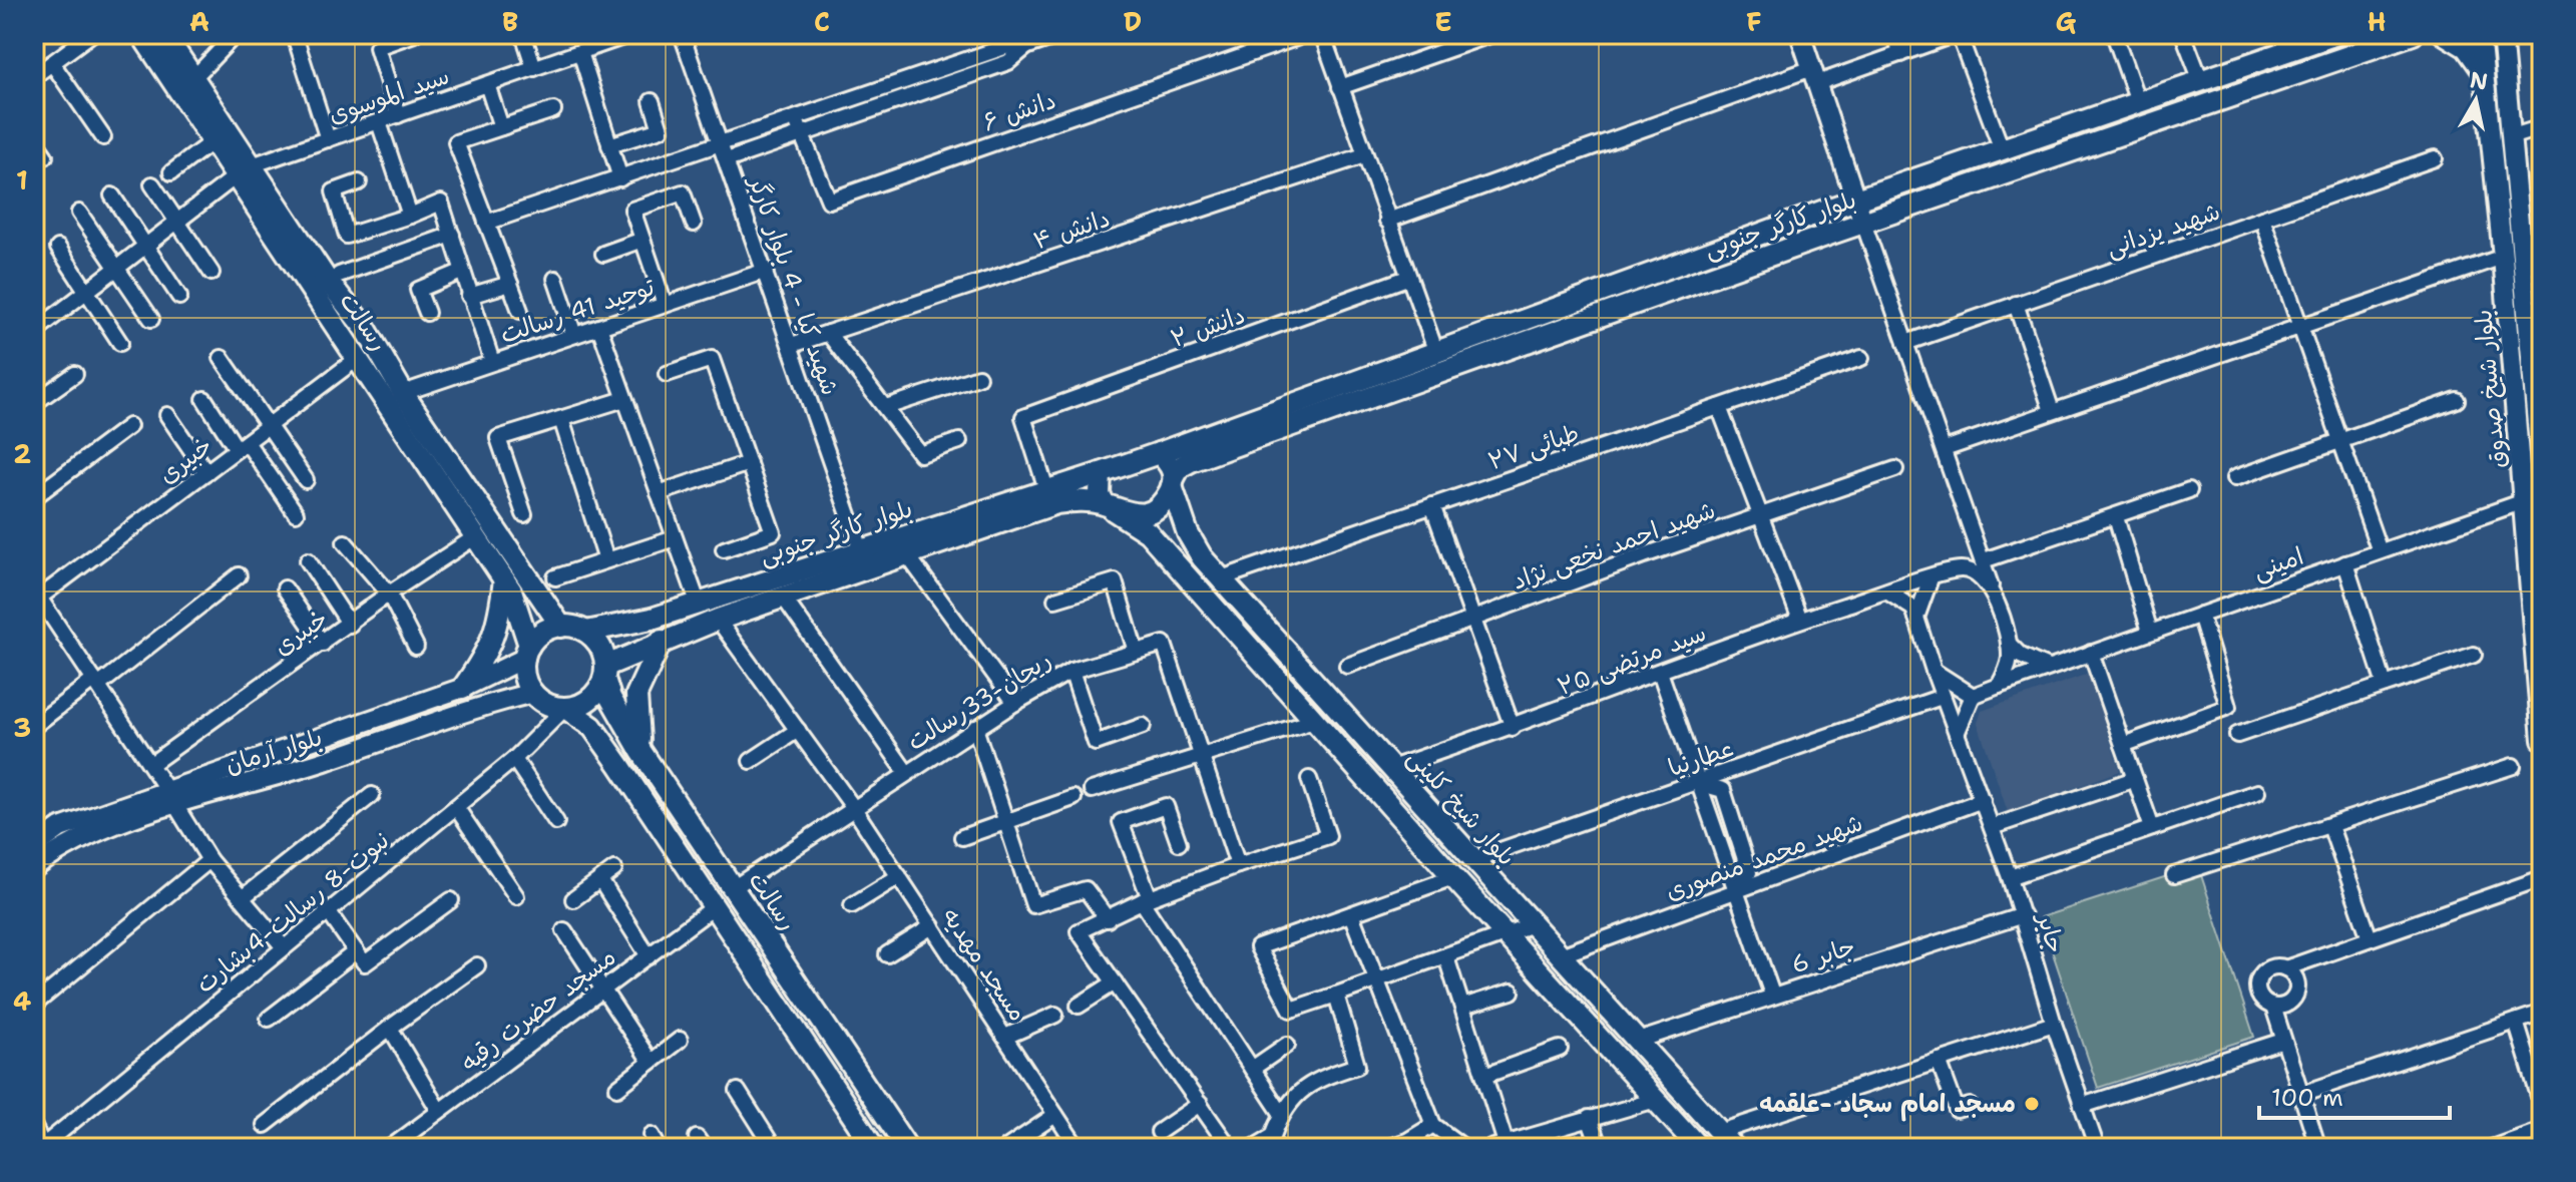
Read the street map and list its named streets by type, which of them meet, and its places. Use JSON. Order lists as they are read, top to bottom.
{
  "streets": {
    "main road": ["بلوار کارگر جنوبی", "رسالت", "بلوار شیخ کلینی"],
    "street": [
      "سید الموسوی",
      "دانش ۶",
      "دانش ۴",
      "شهید یزدانی",
      "شهید کیا - 4 بلوار کارگر",
      "توحید 41 رسالت",
      "دانش ۲",
      "بلوار شیخ صدوق",
      "طبائی ۲۷",
      "خبیری",
      "شهید احمد نخعی نژاد",
      "امینی",
      "خیبری",
      "۲۵ سید مرتضی",
      "ریحان-33رسالت",
      "بلوار آرمان",
      "عطارنیا",
      "شهید محمد منصوری",
      "نبوت-8 رسالت-4بشارت",
      "جابر",
      "جابر 6",
      "مسجد مهدیه",
      "مسجد حضرت رقیه"
    ]
  },
  "crossings": [
    ["سید الموسوی", "رسالت"],
    ["بلوار کارگر جنوبی", "شهید کیا - 4 بلوار کارگر"],
    ["بلوار کارگر جنوبی", "رسالت"],
    ["بلوار کارگر جنوبی", "دانش ۲"],
    ["بلوار کارگر جنوبی", "بلوار آرمان"],
    ["بلوار کارگر جنوبی", "بلوار شیخ کلینی"],
    ["بلوار کارگر جنوبی", "نبوت-8 رسالت-4بشارت"],
    ["بلوار کارگر جنوبی", "مسجد مهدیه"],
    ["دانش ۴", "شهید کیا - 4 بلوار کارگر"],
    ["شهید کیا - 4 بلوار کارگر", "توحید 41 رسالت"],
    ["توحید 41 رسالت", "رسالت"],
    ["رسالت", "خبیری"],
    ["رسالت", "خیبری"],
    ["رسالت", "ریحان-33رسالت"],
    ["رسالت", "بلوار آرمان"],
    ["رسالت", "نبوت-8 رسالت-4بشارت"],
    ["بلوار شیخ صدوق", "امینی"],
    ["طبائی ۲۷", "بلوار شیخ کلینی"],
    ["امینی", "۲۵ سید مرتضی"],
    ["امینی", "جابر"],
    ["۲۵ سید مرتضی", "بلوار شیخ کلینی"],
    ["۲۵ سید مرتضی", "جابر"],
    ["ریحان-33رسالت", "مسجد مهدیه"],
    ["بلوار آرمان", "نبوت-8 رسالت-4بشارت"],
    ["عطارنیا", "بلوار شیخ کلینی"],
    ["عطارنیا", "جابر"],
    ["بلوار شیخ کلینی", "شهید محمد منصوری"],
    ["بلوار شیخ کلینی", "جابر 6"],
    ["شهید محمد منصوری", "جابر"],
    ["جابر", "جابر 6"]
  ],
  "places": ["مسجد امام سجاد -علقمه"],
  "scale_bar": "100 m",
  "north": "top",
  "grid": {
    "columns": [
      "A",
      "B",
      "C",
      "D",
      "E",
      "F",
      "G",
      "H"
    ],
    "rows": [
      "1",
      "2",
      "3",
      "4"
    ]
  }
}
